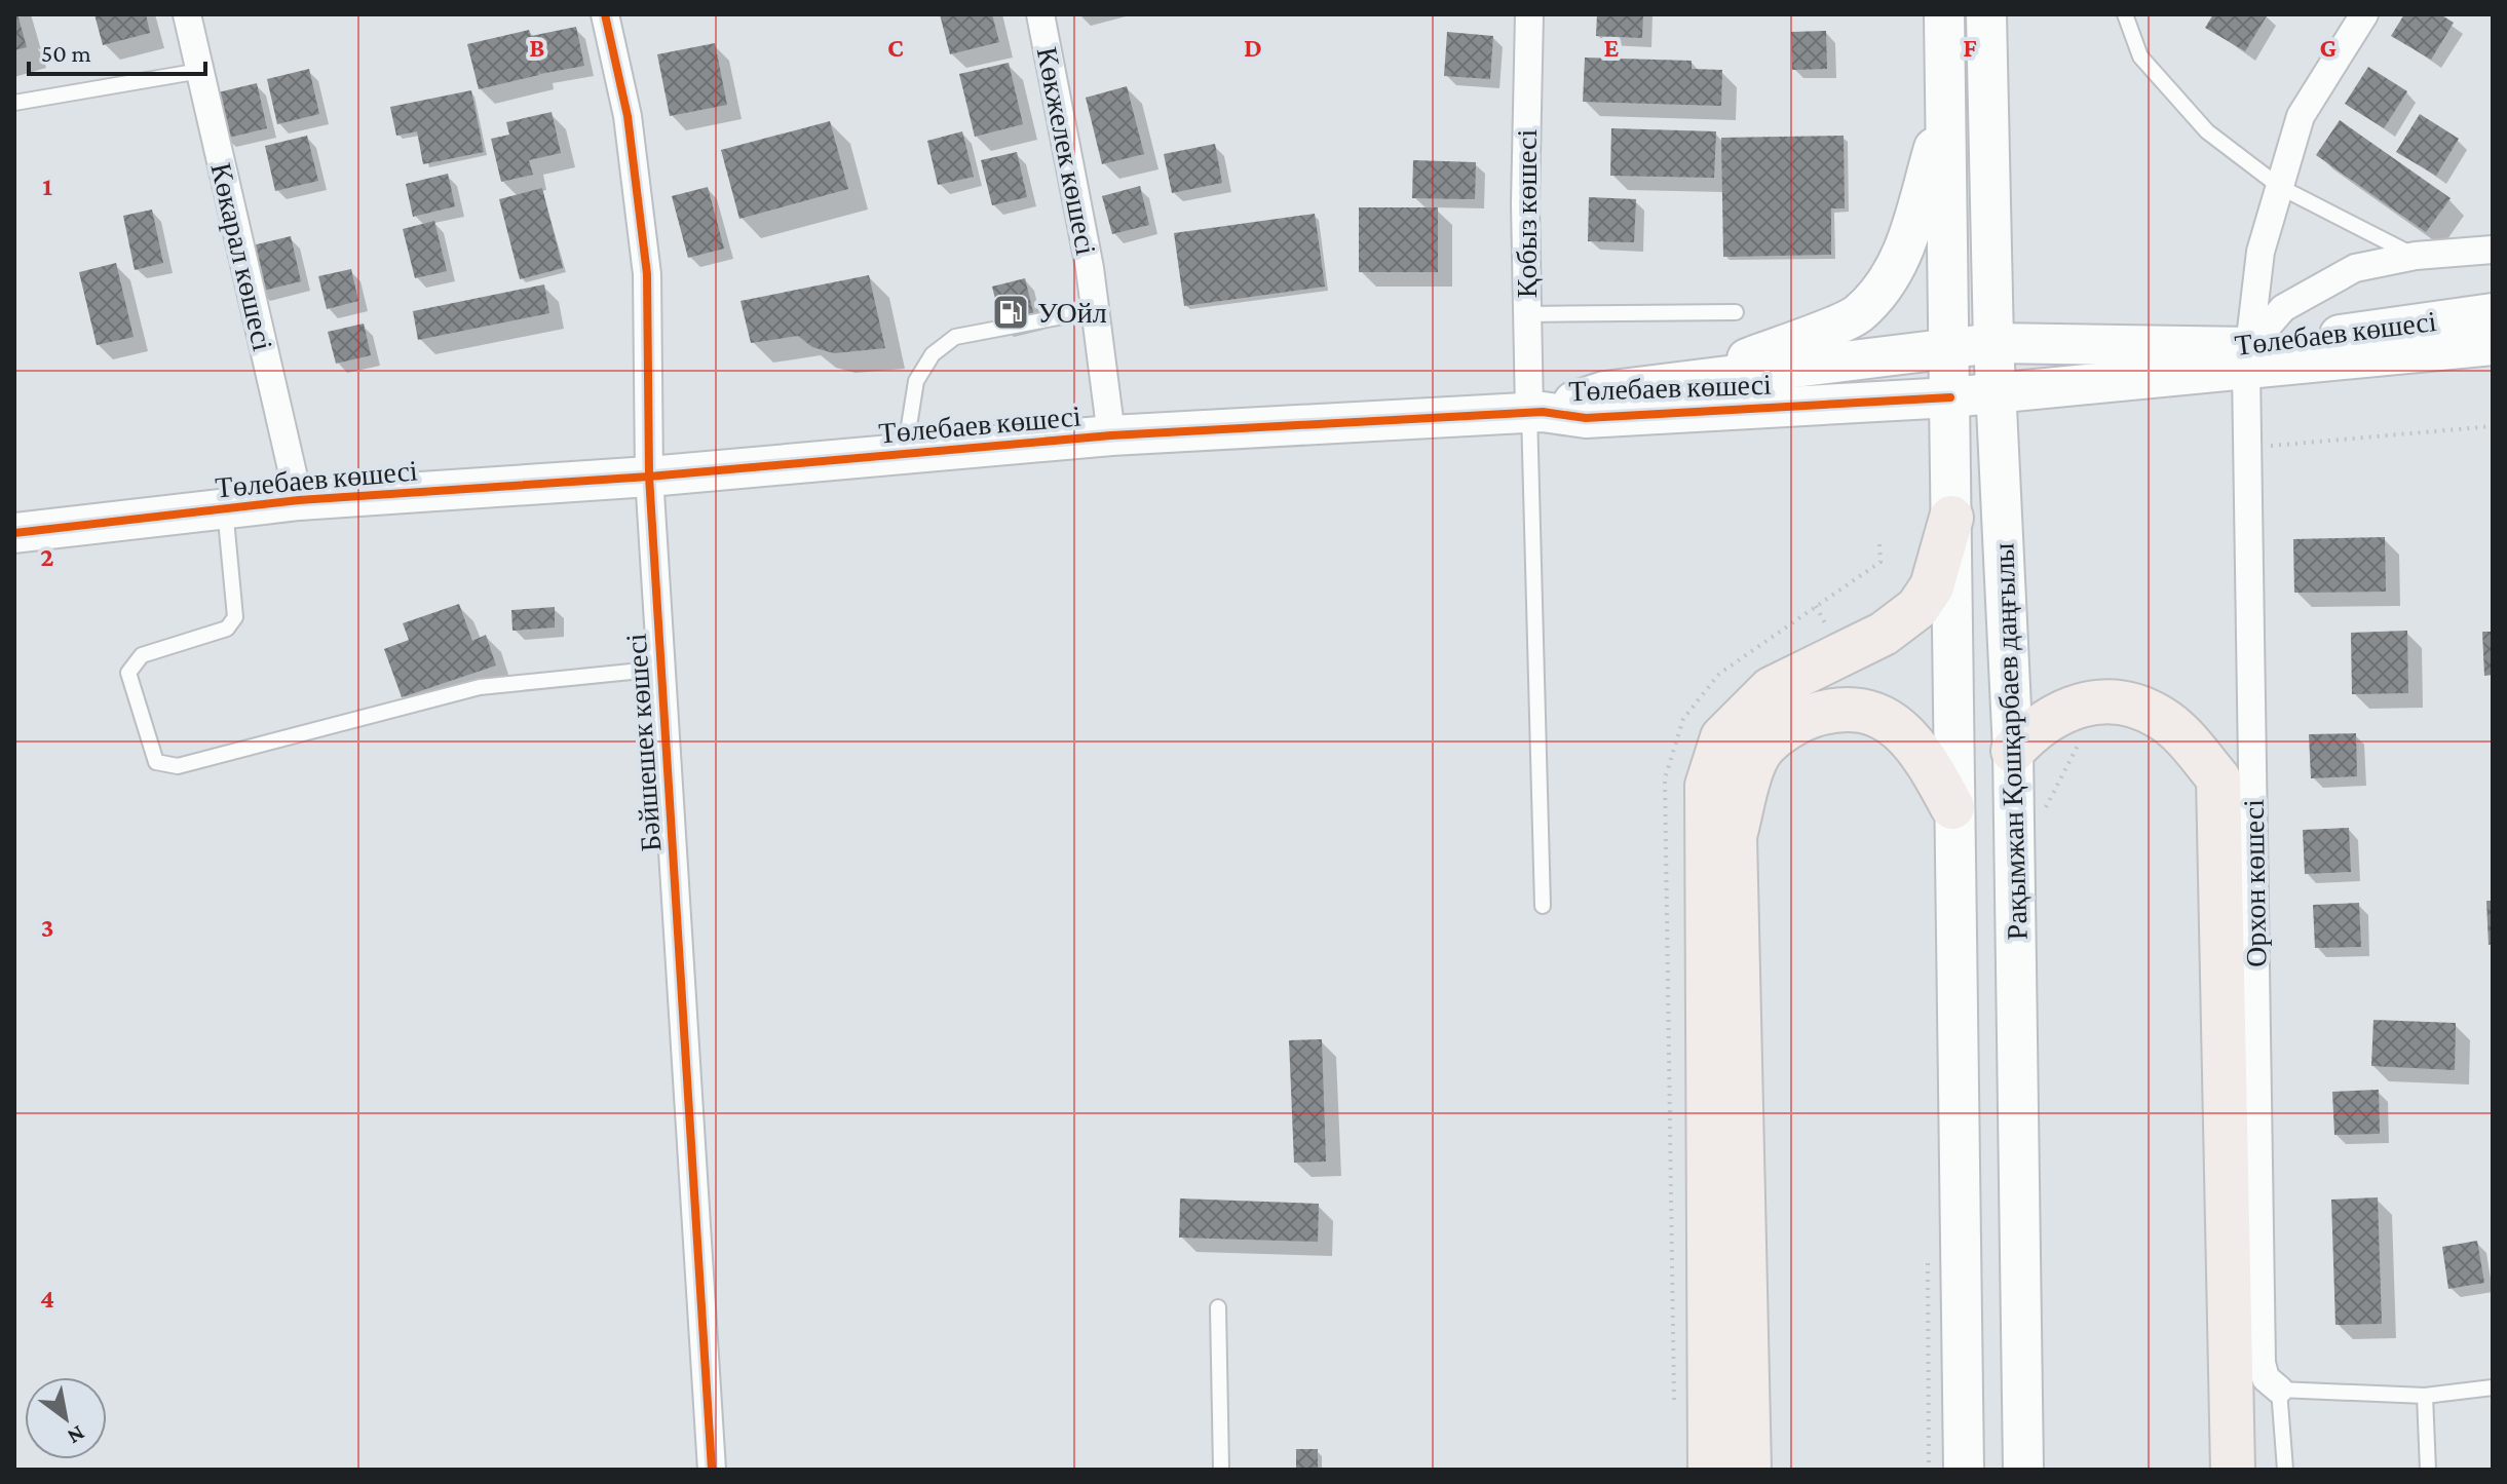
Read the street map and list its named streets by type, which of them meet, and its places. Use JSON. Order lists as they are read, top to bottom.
{
  "streets": {
    "main road": ["Төлебаев көшесі", "Рақымжан Қошқарбаев даңғылы"],
    "street": [
      "Көкжелек көшесі",
      "Қобыз көшесі",
      "Көкарал көшесі",
      "Бәйшешек көшесі",
      "Орхон көшесі"
    ]
  },
  "crossings": [
    ["Көкжелек көшесі", "Төлебаев көшесі"],
    ["Қобыз көшесі", "Төлебаев көшесі"],
    ["Көкарал көшесі", "Төлебаев көшесі"],
    ["Төлебаев көшесі", "Рақымжан Қошқарбаев даңғылы"],
    ["Төлебаев көшесі", "Бәйшешек көшесі"],
    ["Төлебаев көшесі", "Орхон көшесі"]
  ],
  "places": {
    "fuel station": ["УОйл"]
  },
  "scale_bar": "50 m",
  "north": "bottom right",
  "grid": {
    "columns": [
      "B",
      "C",
      "D",
      "E",
      "F",
      "G"
    ],
    "rows": [
      "1",
      "2",
      "3",
      "4"
    ]
  }
}
